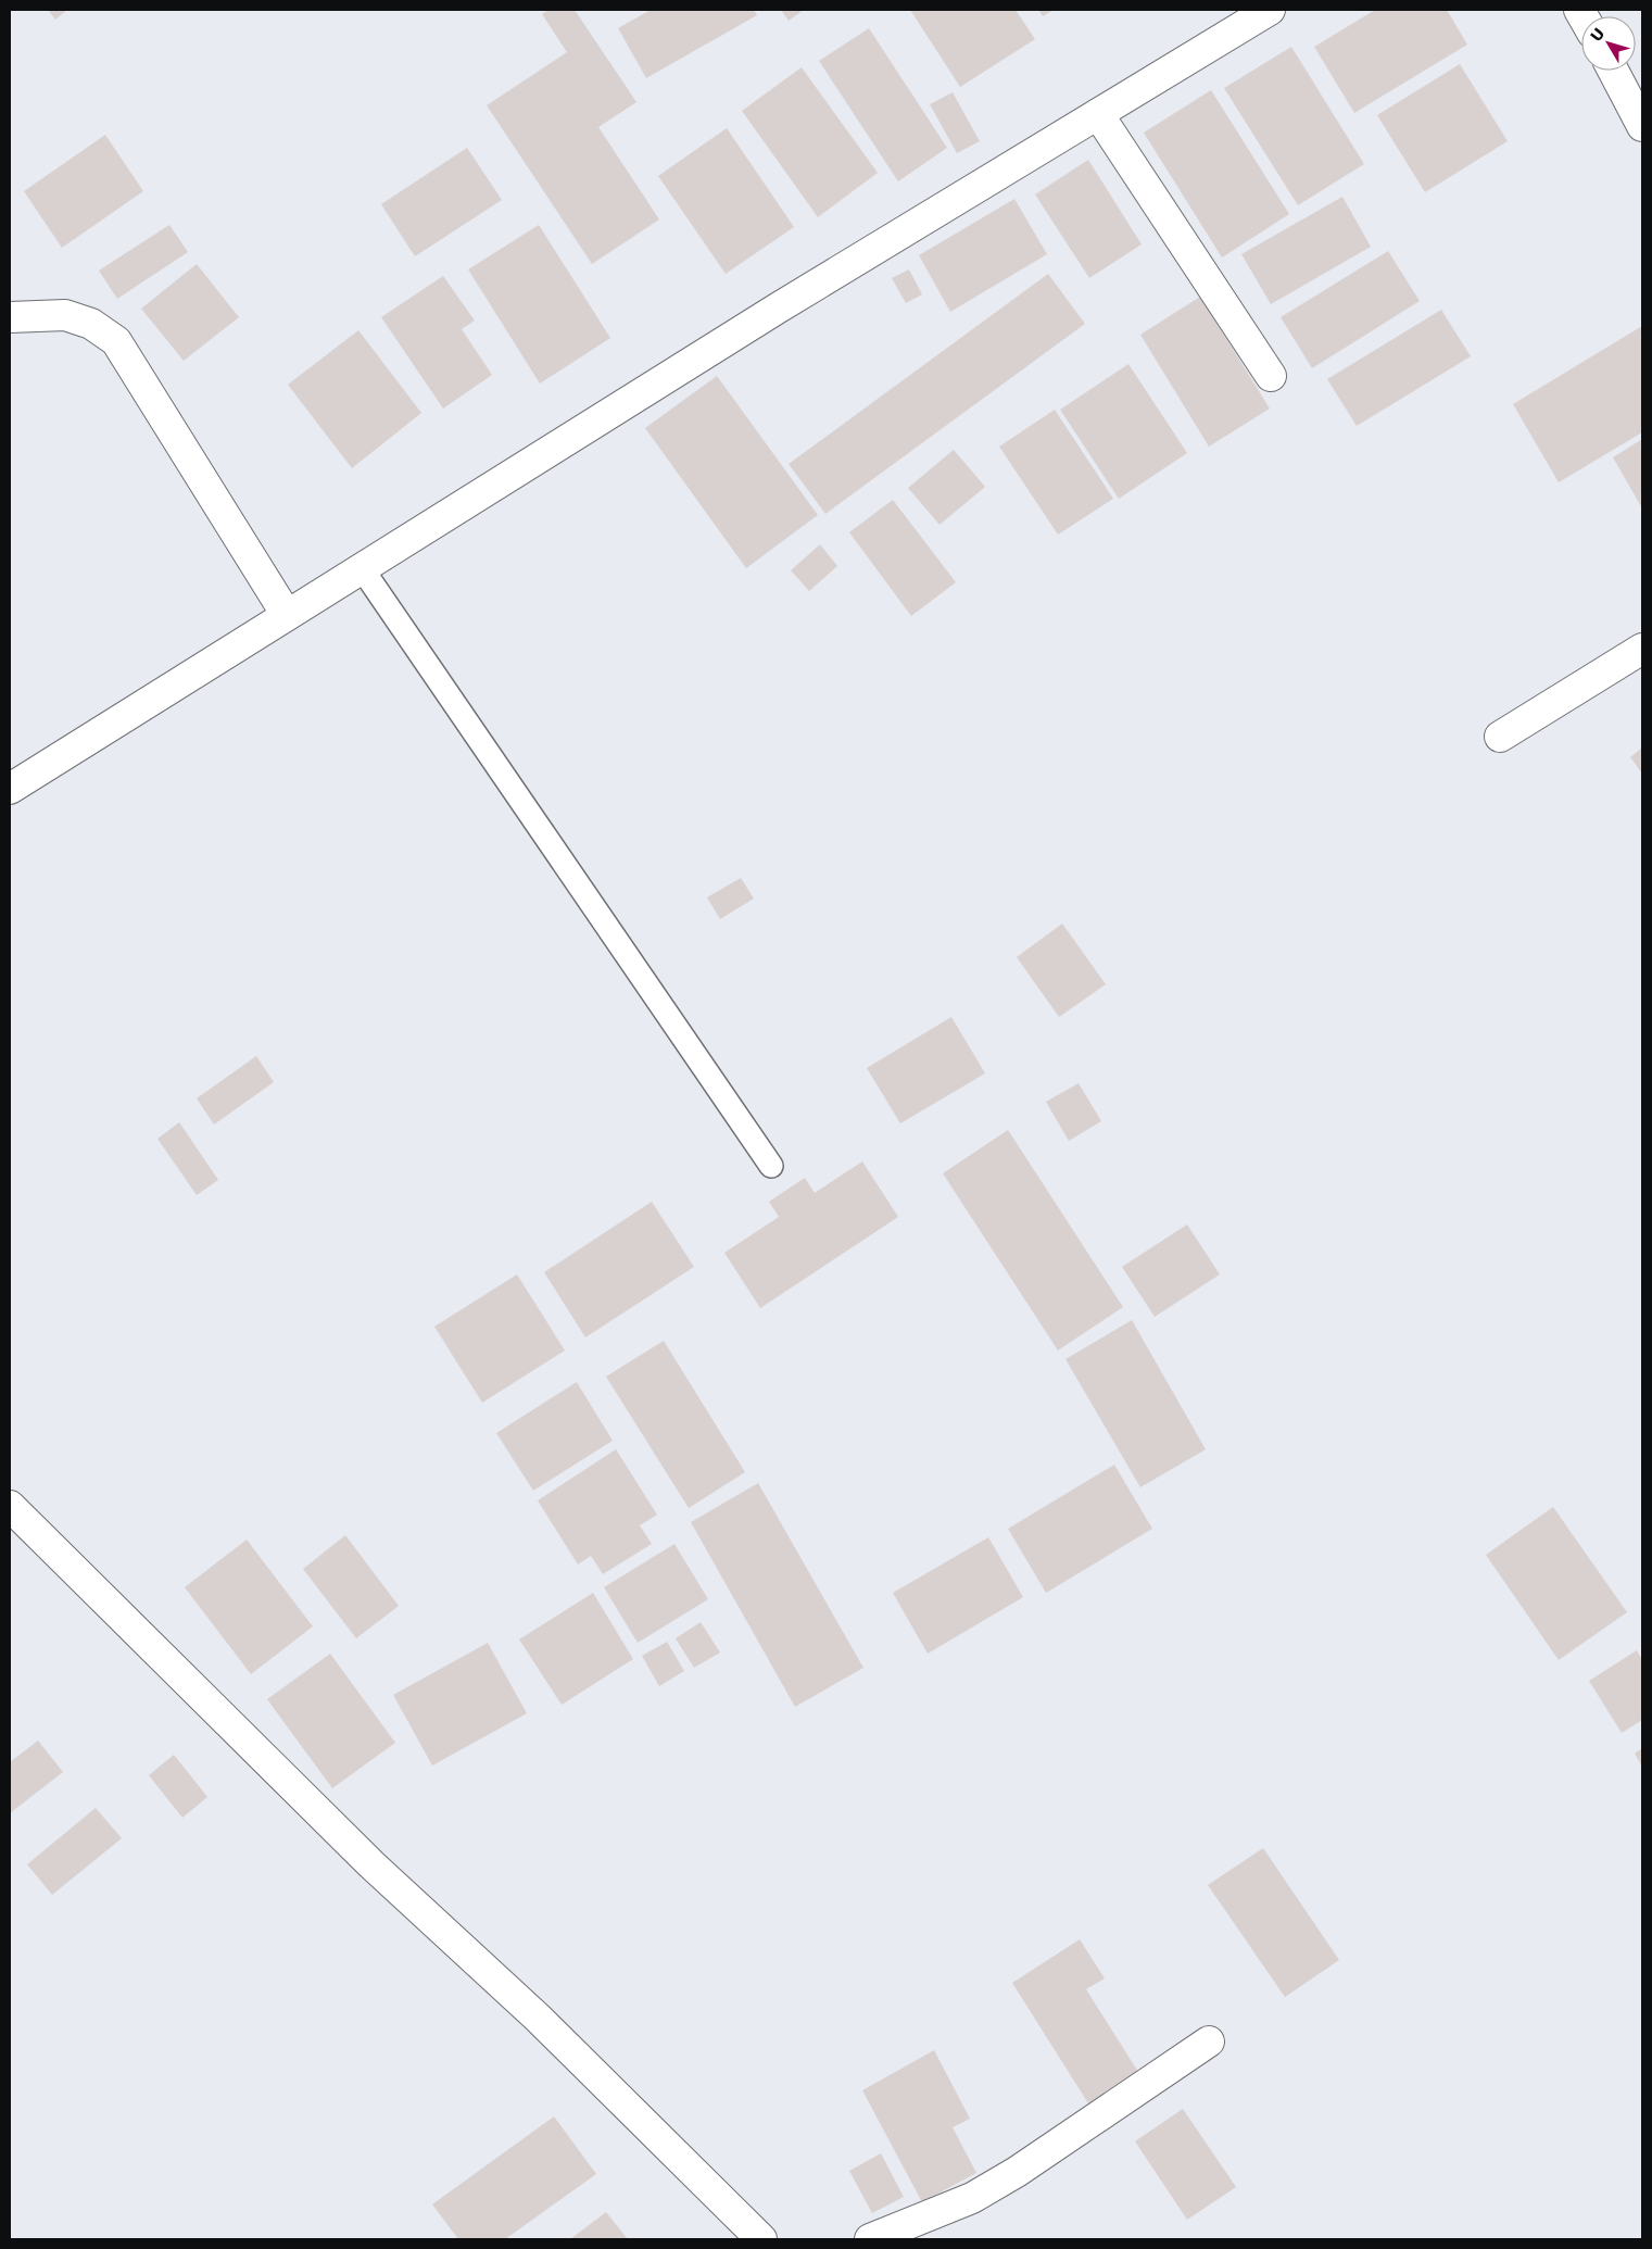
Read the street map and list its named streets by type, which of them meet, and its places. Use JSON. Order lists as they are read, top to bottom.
{
  "north": "top left"
}
